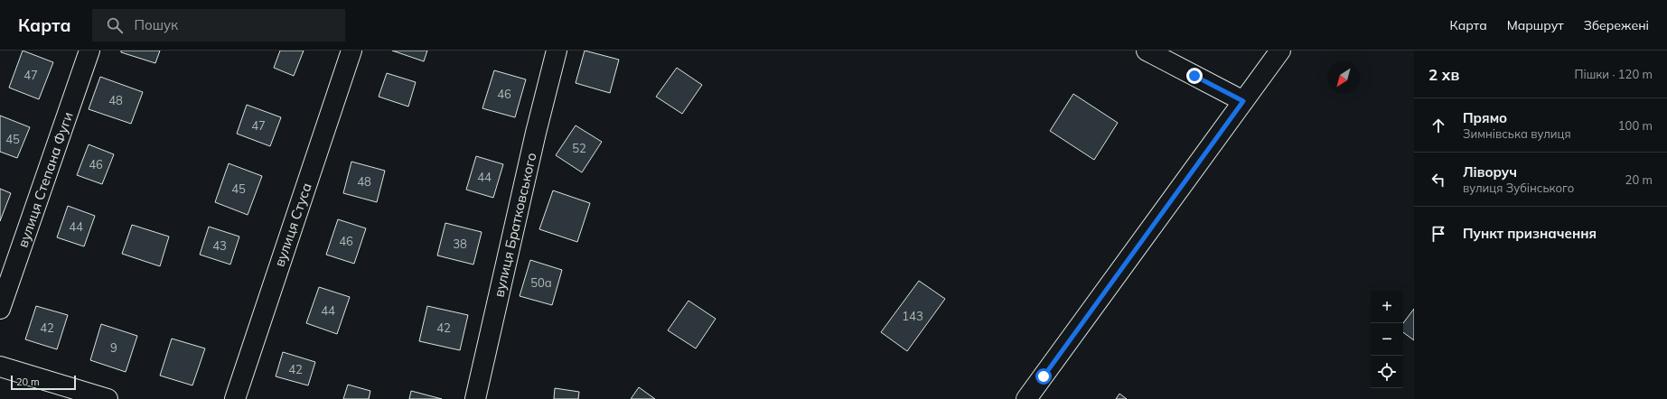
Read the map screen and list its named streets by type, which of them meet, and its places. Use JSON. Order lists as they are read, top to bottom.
{
  "streets": {
    "street": ["вулиця Степана Фуги", "вулиця Стуса", "вулиця Братковського"]
  },
  "house_numbers": [
    "47",
    "46",
    "48",
    "47",
    "45",
    "52",
    "46",
    "44",
    "48",
    "45",
    "44",
    "46",
    "38",
    "43",
    "50а",
    "44",
    "143",
    "42",
    "42",
    "9",
    "42"
  ],
  "scale_bar": "20 m",
  "north": "bottom left",
  "page": {
    "header": "Карта",
    "search": "Пошук",
    "nav": ["Карта", "Маршрут", "Збережені"],
    "heading": ["2 хв", "Пішки · 120 m"],
    "list": [
      ["Прямо", "Зимнівська вулиця", "100 m"],
      ["Ліворуч", "вулиця Зубінського", "20 m"],
      "Пункт призначення"
    ],
    "map_buttons": ["+", "−"],
    "scale": "20 m"
  }
}
